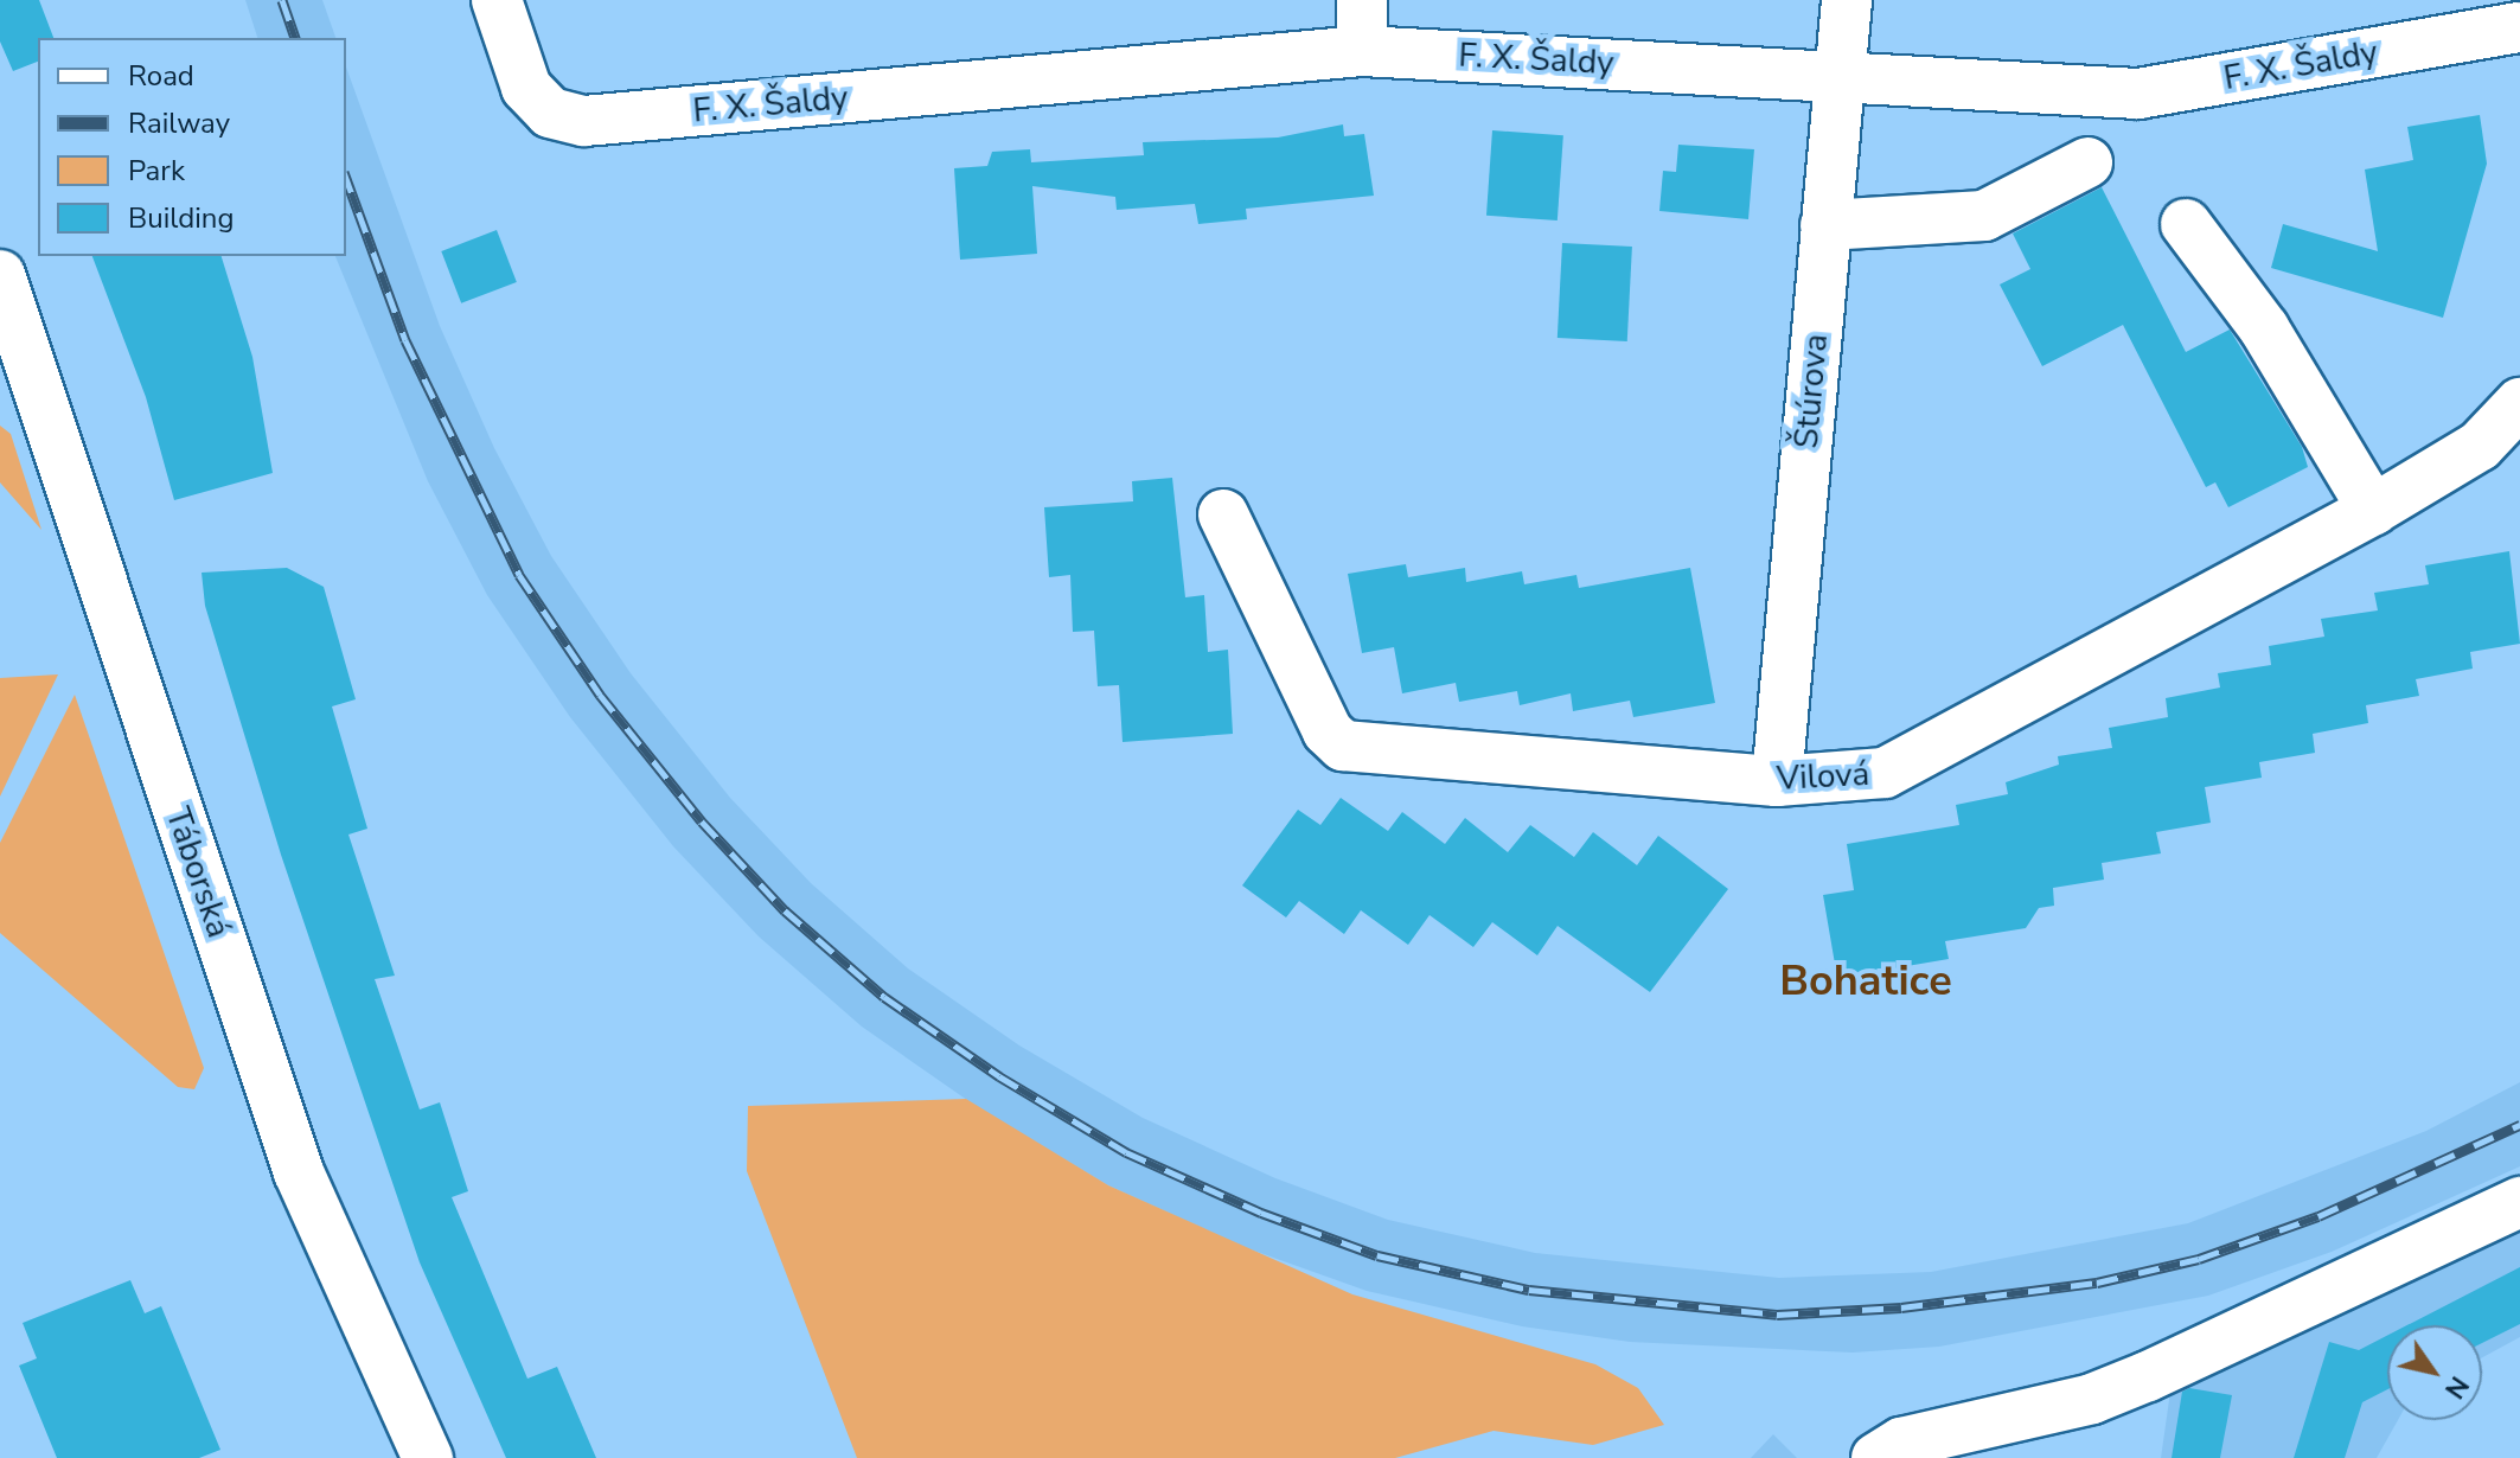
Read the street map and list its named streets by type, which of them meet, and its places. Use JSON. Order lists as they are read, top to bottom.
{
  "streets": {
    "street": [
      "F. X. Šaldy",
      "Štúrova",
      "Vilová",
      "Táborská"
    ]
  },
  "crossings": [
    ["F. X. Šaldy", "Štúrova"],
    ["Štúrova", "Vilová"]
  ],
  "districts": ["Bohatice"],
  "legend": [
    "Road",
    "Railway",
    "Park",
    "Building"
  ],
  "north": "bottom right"
}
